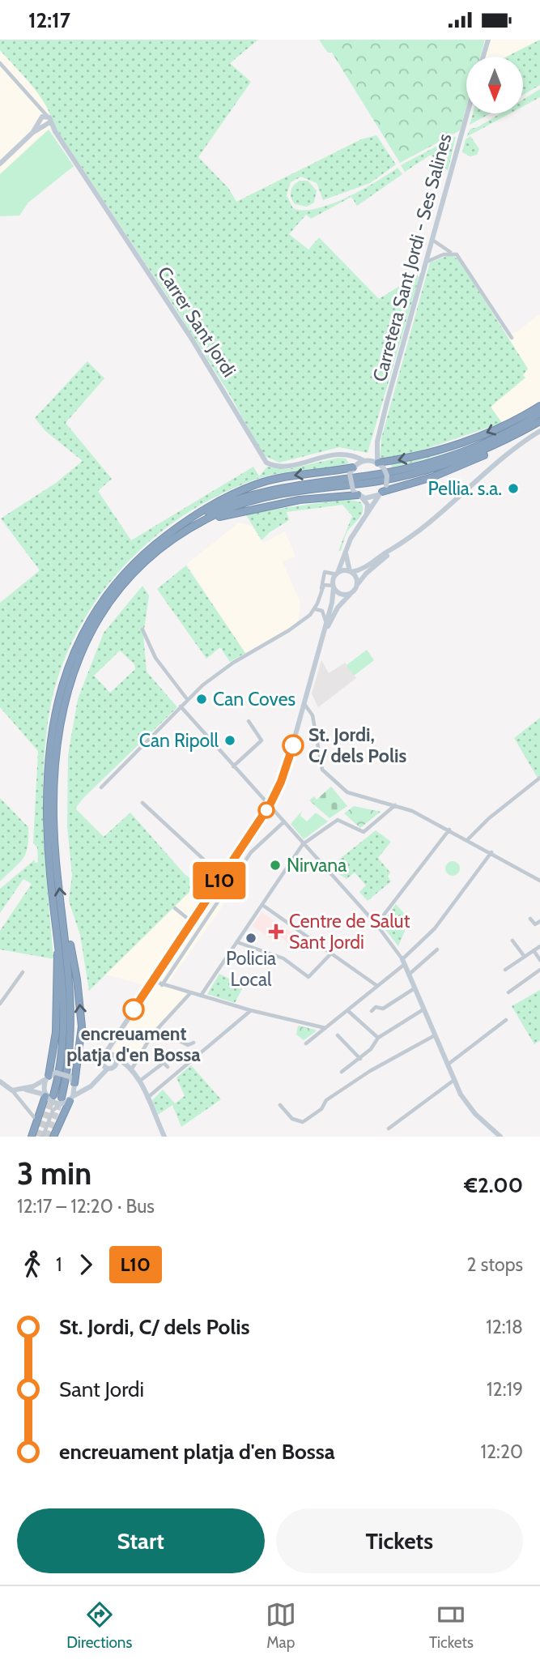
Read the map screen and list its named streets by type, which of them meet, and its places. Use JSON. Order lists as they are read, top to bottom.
{
  "streets": {
    "main road": ["Carretera Sant Jordi - Ses Salines", "Carrer Sant Jordi"]
  },
  "places": {
    "other": [
      "Pellia. s.a.",
      "Can Coves",
      "Can Ripoll",
      "St. Jordi, C/ dels Polis",
      "Nirvana",
      "Policia Local",
      "encreuament platja d'en Bossa"
    ],
    "health": ["Centre de Salut Sant Jordi"]
  },
  "lines": ["bus line L10"],
  "north": "bottom",
  "page": {
    "status": "12:17",
    "on_map": "L10",
    "heading": ["3 min", "12:17 – 12:20 · Bus", "€2.00"],
    "legs": ["1", "L10", "2 stops"],
    "list": [
      {
        "name": "St. Jordi, C/ dels Polis",
        "value": "12:18"
      },
      {
        "name": "Sant Jordi",
        "value": "12:19"
      },
      {
        "name": "encreuament platja d'en Bossa",
        "value": "12:20"
      }
    ],
    "buttons": ["Start", "Tickets"],
    "tabs": ["Directions", "Map", "Tickets"]
  }
}
